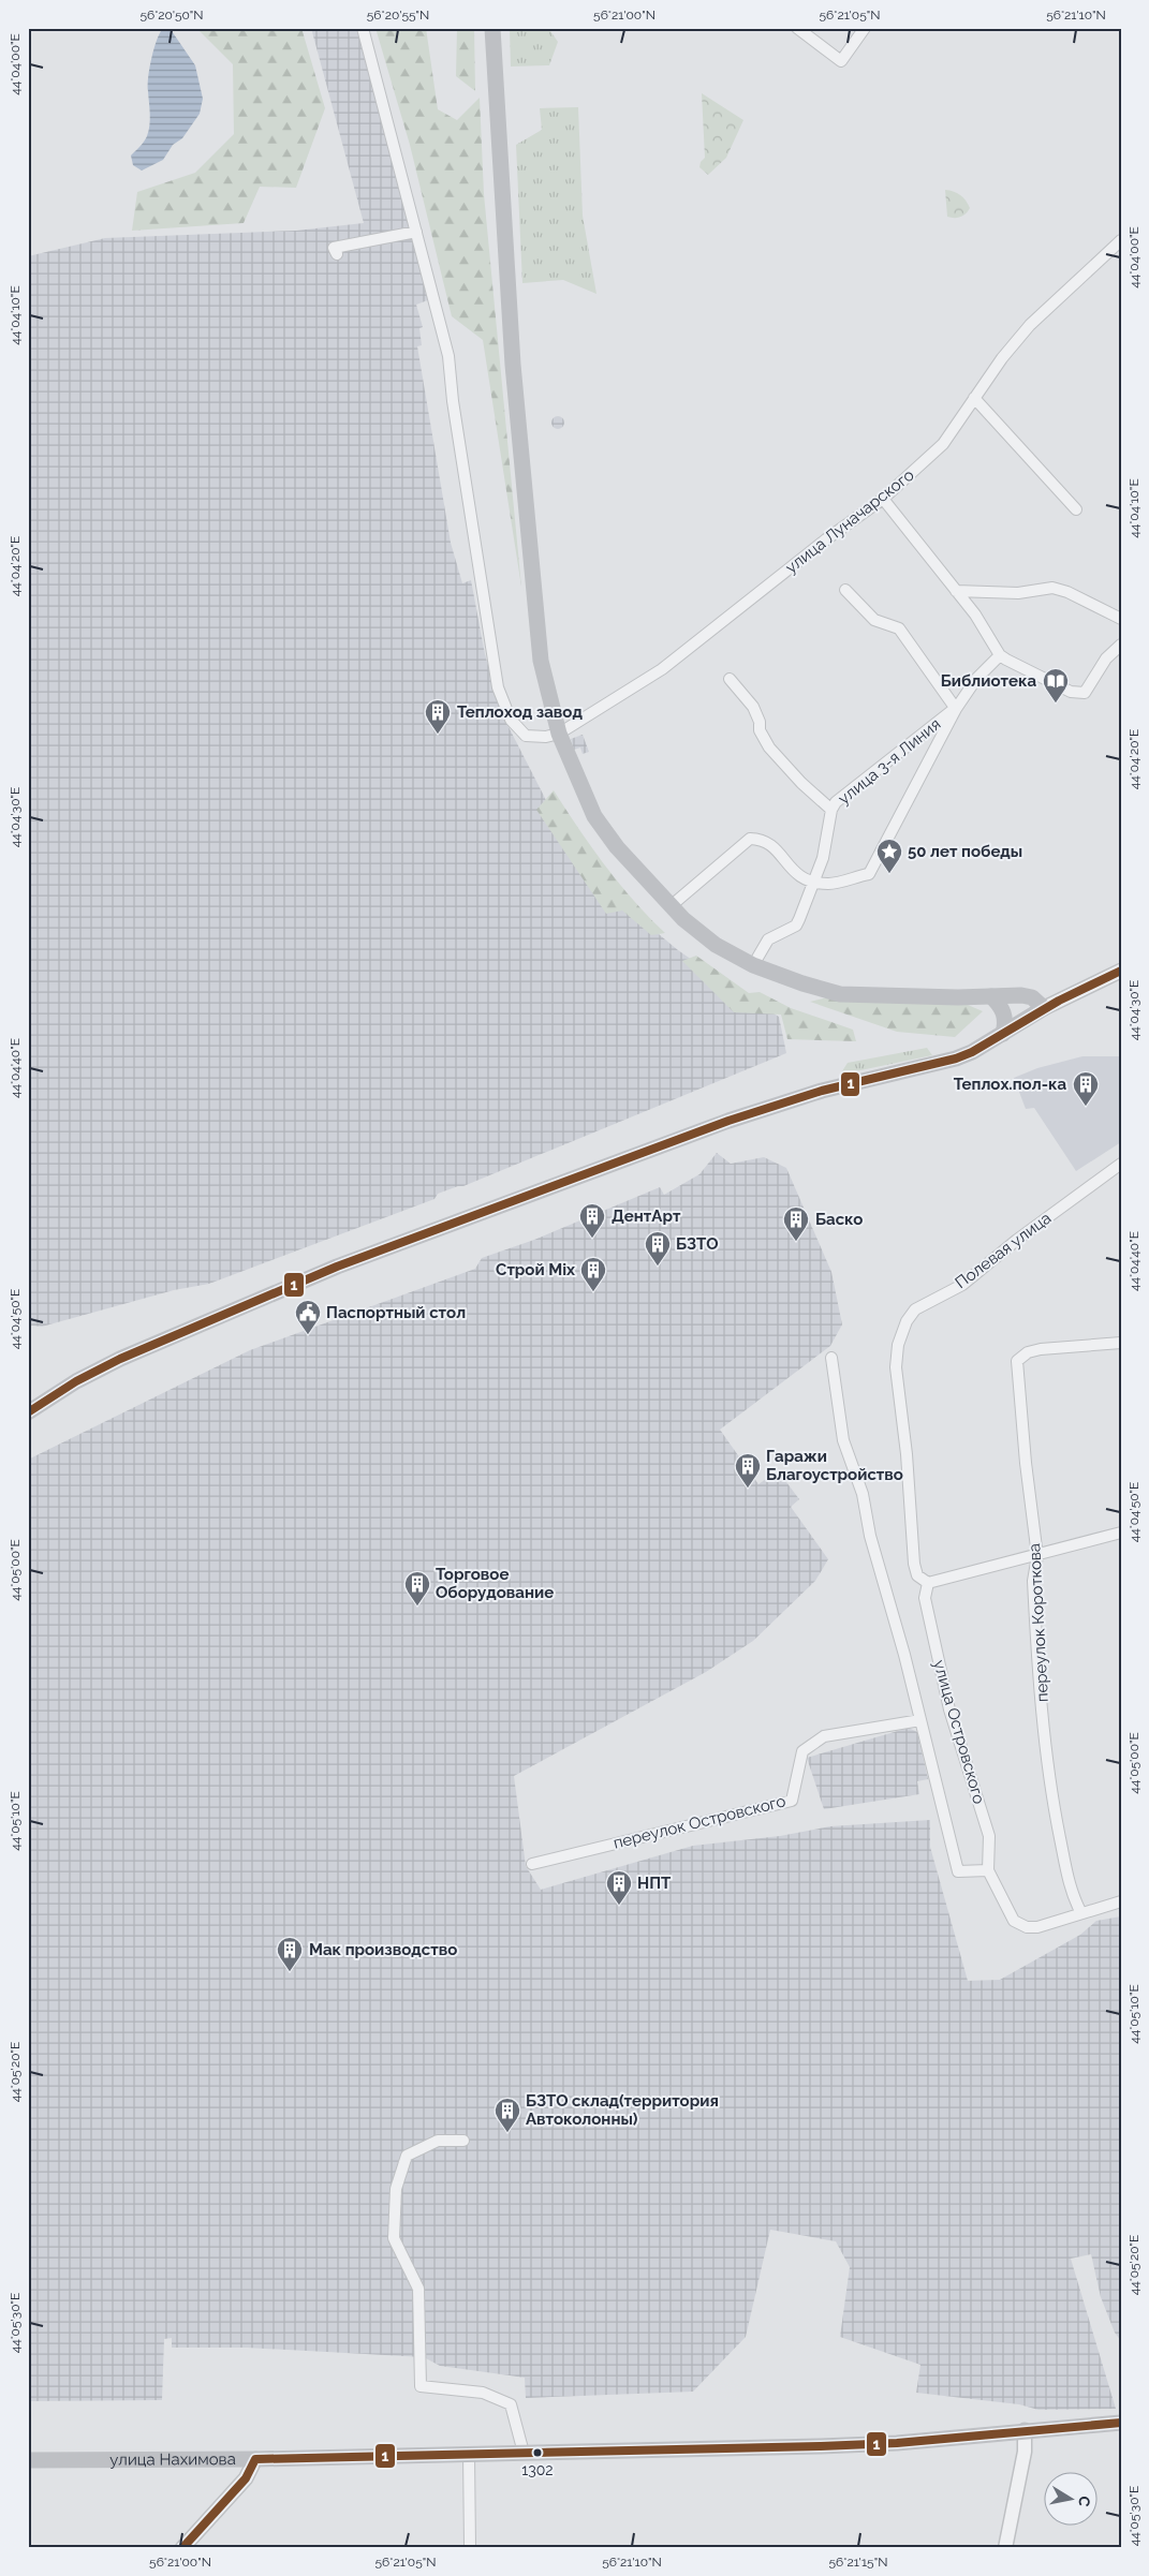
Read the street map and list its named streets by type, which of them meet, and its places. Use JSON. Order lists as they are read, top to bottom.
{
  "streets": {
    "main road": ["улица Нахимова"],
    "street": [
      "улица Луначарского",
      "улица 3-я Линия",
      "Полевая улица",
      "переулок Короткова",
      "улица Островского",
      "переулок Островского"
    ]
  },
  "crossings": [
    ["Полевая улица", "улица Островского"],
    ["переулок Короткова", "улица Островского"]
  ],
  "places": {
    "library": ["Библиотека"],
    "building": [
      "Теплоход завод",
      "Теплох.пол-ка",
      "ДентАрт",
      "Баско",
      "БЗТО",
      "Строй Mix",
      "Гаражи Благоустройство",
      "Торговое Оборудование",
      "НПТ",
      "Мак производство",
      "БЗТО склад(территория Автоколонны)"
    ],
    "place": ["50 лет победы"],
    "public building": ["Паспортный стол"],
    "other": ["1302"]
  },
  "lines": ["transit line 1"],
  "north": "right",
  "coordinates": [
    "56°20'50\"N",
    "56°20'55\"N",
    "56°21'00\"N",
    "56°21'05\"N",
    "56°21'10\"N",
    "44°04'00\"E",
    "44°04'10\"E",
    "44°04'20\"E",
    "44°04'30\"E",
    "44°04'40\"E",
    "44°04'50\"E",
    "44°05'00\"E",
    "44°05'10\"E",
    "44°05'20\"E",
    "44°05'30\"E",
    "56°21'15\"N"
  ]
}
